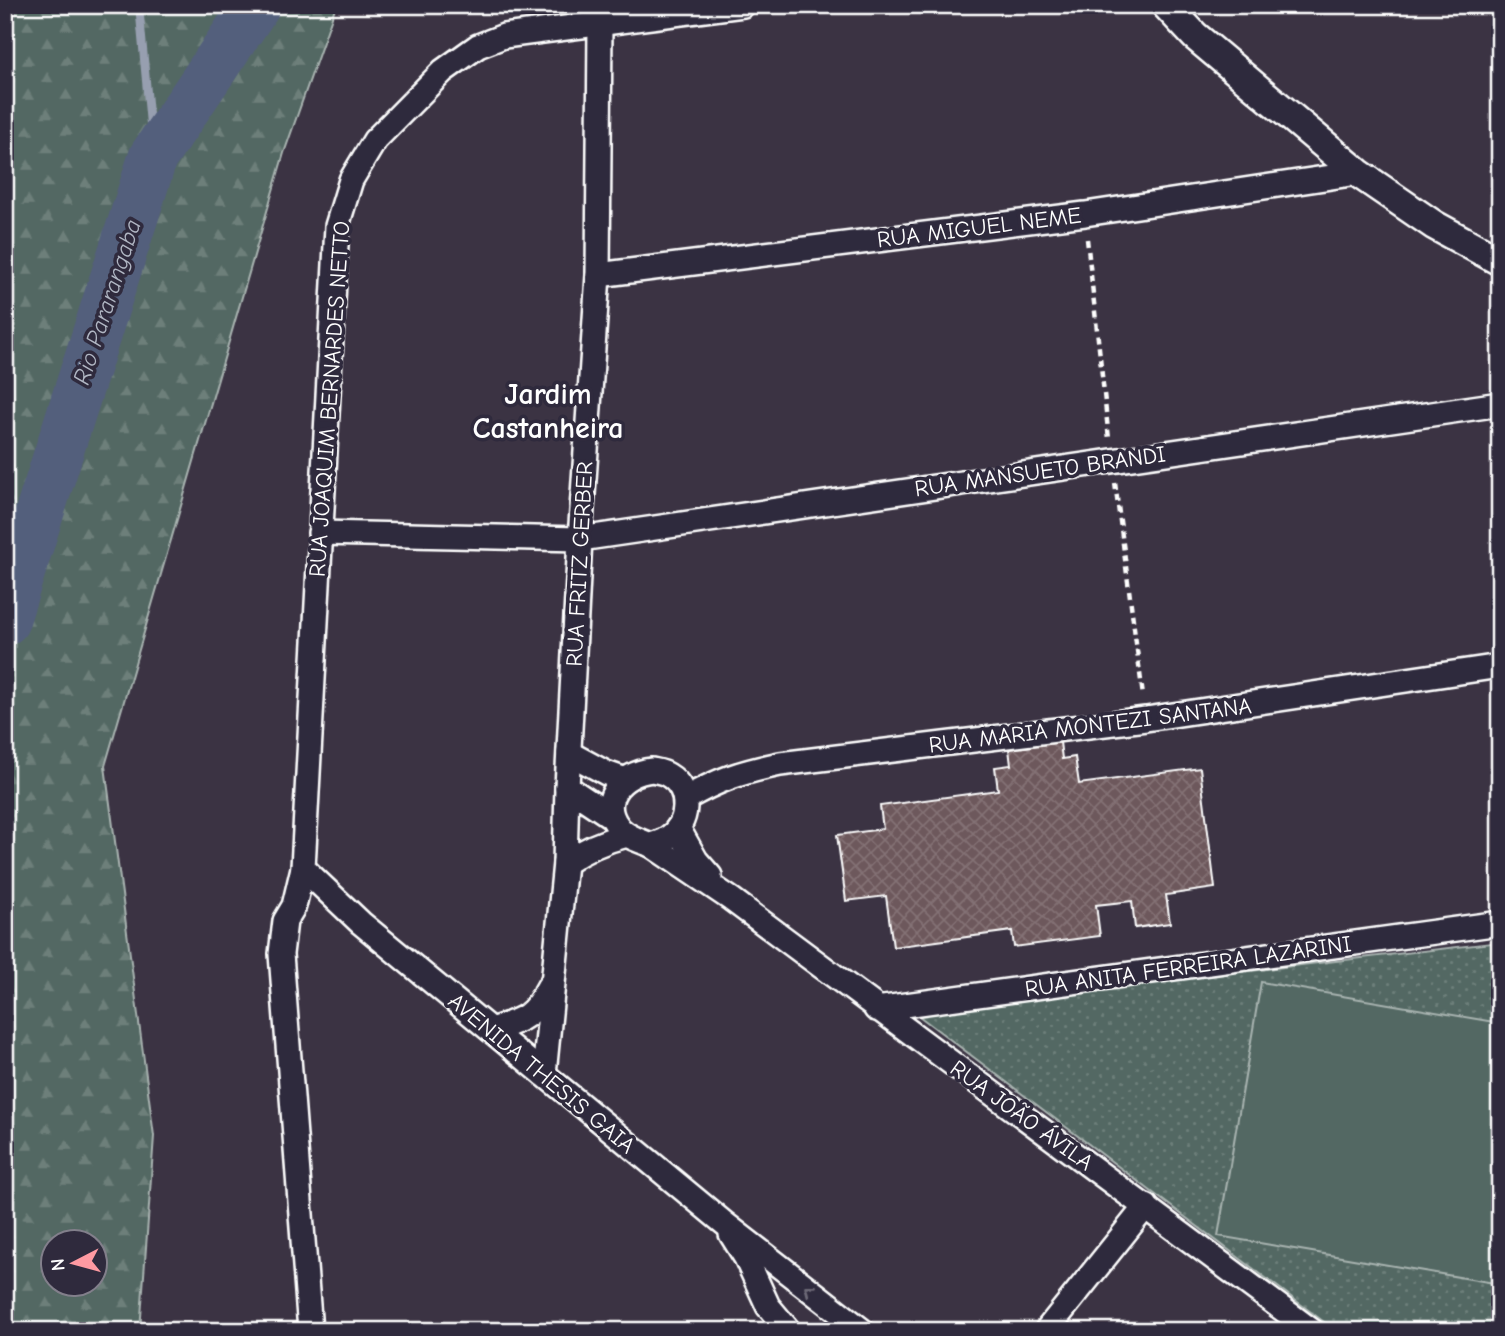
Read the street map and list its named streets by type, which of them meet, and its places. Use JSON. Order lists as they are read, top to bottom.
{
  "streets": {
    "street": [
      "RUA MIGUEL NEME",
      "RUA JOAQUIM BERNARDES NETTO",
      "RUA MANSUETO BRANDI",
      "RUA FRITZ GERBER",
      "RUA MARIA MONTEZI SANTANA",
      "RUA ANITA FERREIRA LAZARINI",
      "AVENIDA THESIS GAIA",
      "RUA JOÃO ÁVILA"
    ]
  },
  "crossings": [
    ["RUA MIGUEL NEME", "RUA FRITZ GERBER"],
    ["RUA JOAQUIM BERNARDES NETTO", "RUA MANSUETO BRANDI"],
    ["RUA JOAQUIM BERNARDES NETTO", "RUA FRITZ GERBER"],
    ["RUA JOAQUIM BERNARDES NETTO", "AVENIDA THESIS GAIA"],
    ["RUA MANSUETO BRANDI", "RUA FRITZ GERBER"],
    ["RUA FRITZ GERBER", "AVENIDA THESIS GAIA"],
    ["RUA MARIA MONTEZI SANTANA", "RUA JOÃO ÁVILA"],
    ["RUA ANITA FERREIRA LAZARINI", "RUA JOÃO ÁVILA"]
  ],
  "districts": ["Jardim Castanheira"],
  "water": ["Rio Pararangaba"],
  "north": "left"
}
